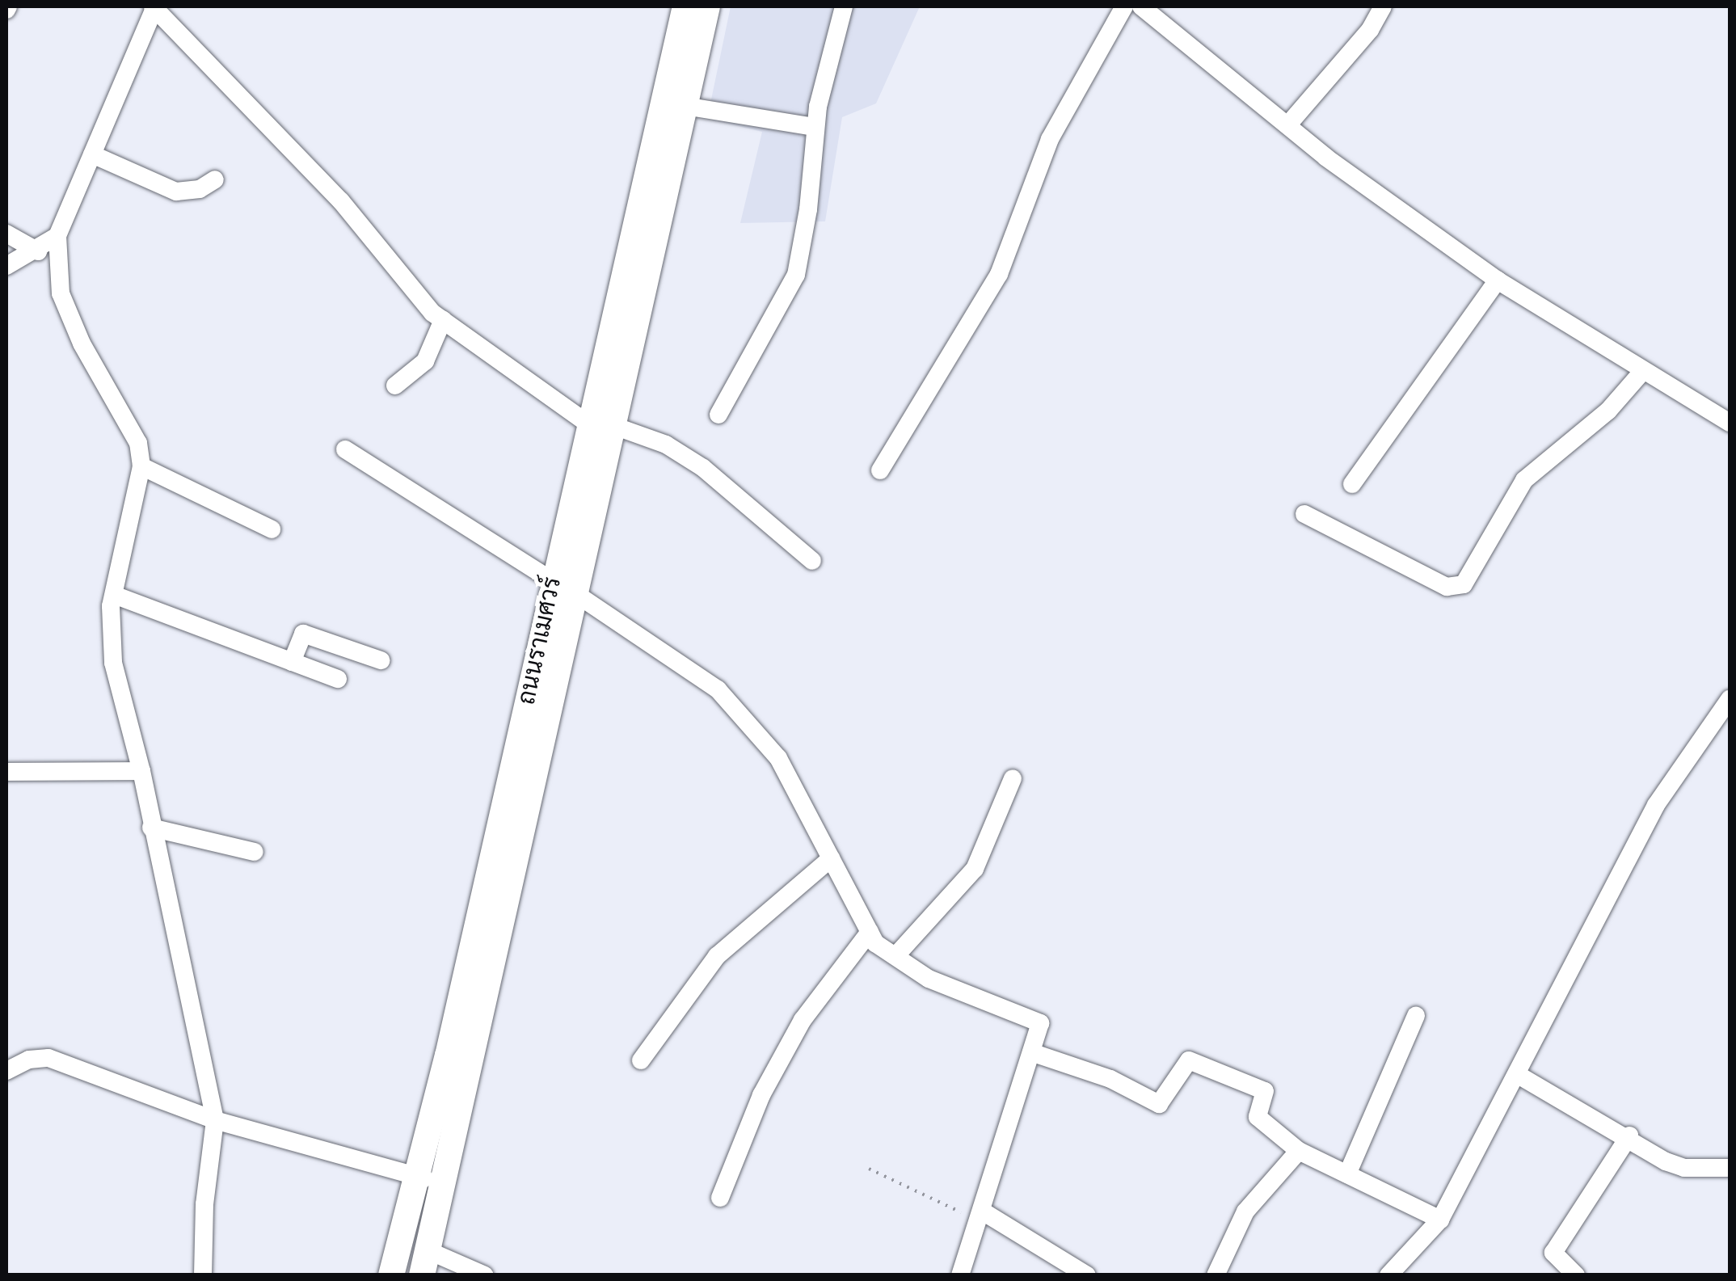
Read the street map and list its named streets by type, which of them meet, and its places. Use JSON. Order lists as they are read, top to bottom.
{
  "streets": {
    "main road": ["ถนนราเมศวร์"]
  }
}
